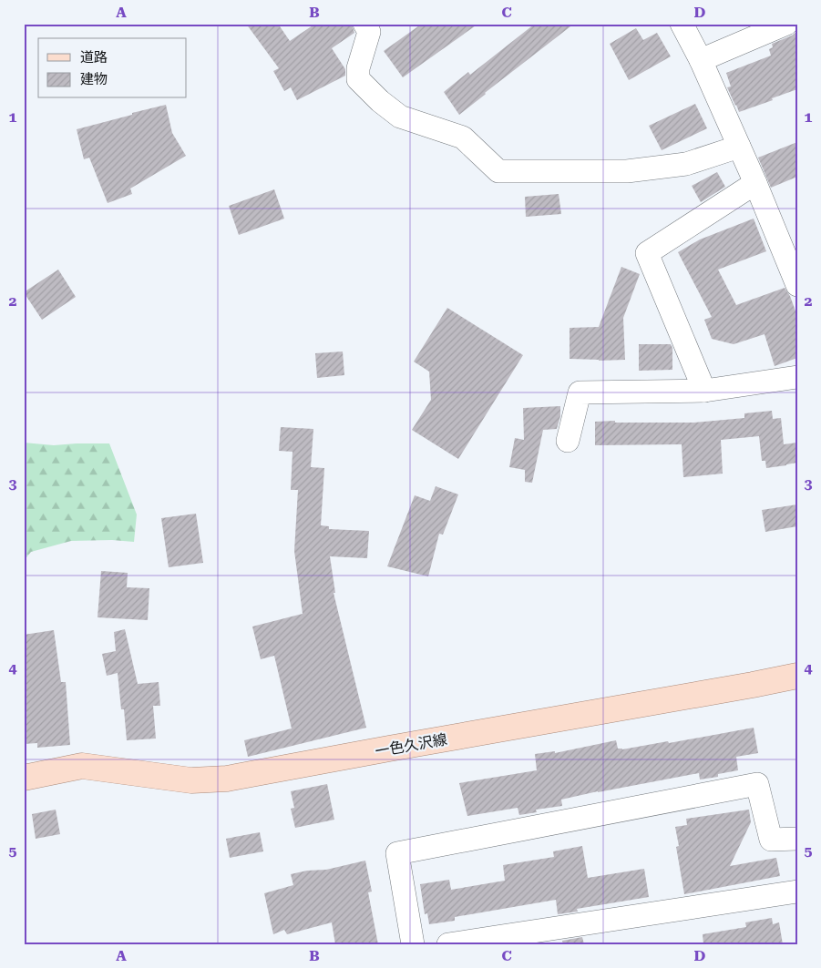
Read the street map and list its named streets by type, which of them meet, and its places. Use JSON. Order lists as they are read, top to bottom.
{
  "streets": {
    "main road": ["一色久沢線"]
  },
  "legend": ["道路", "建物"],
  "grid": {
    "columns": [
      "A",
      "B",
      "C",
      "D"
    ],
    "rows": [
      "1",
      "2",
      "3",
      "4",
      "5"
    ]
  }
}
